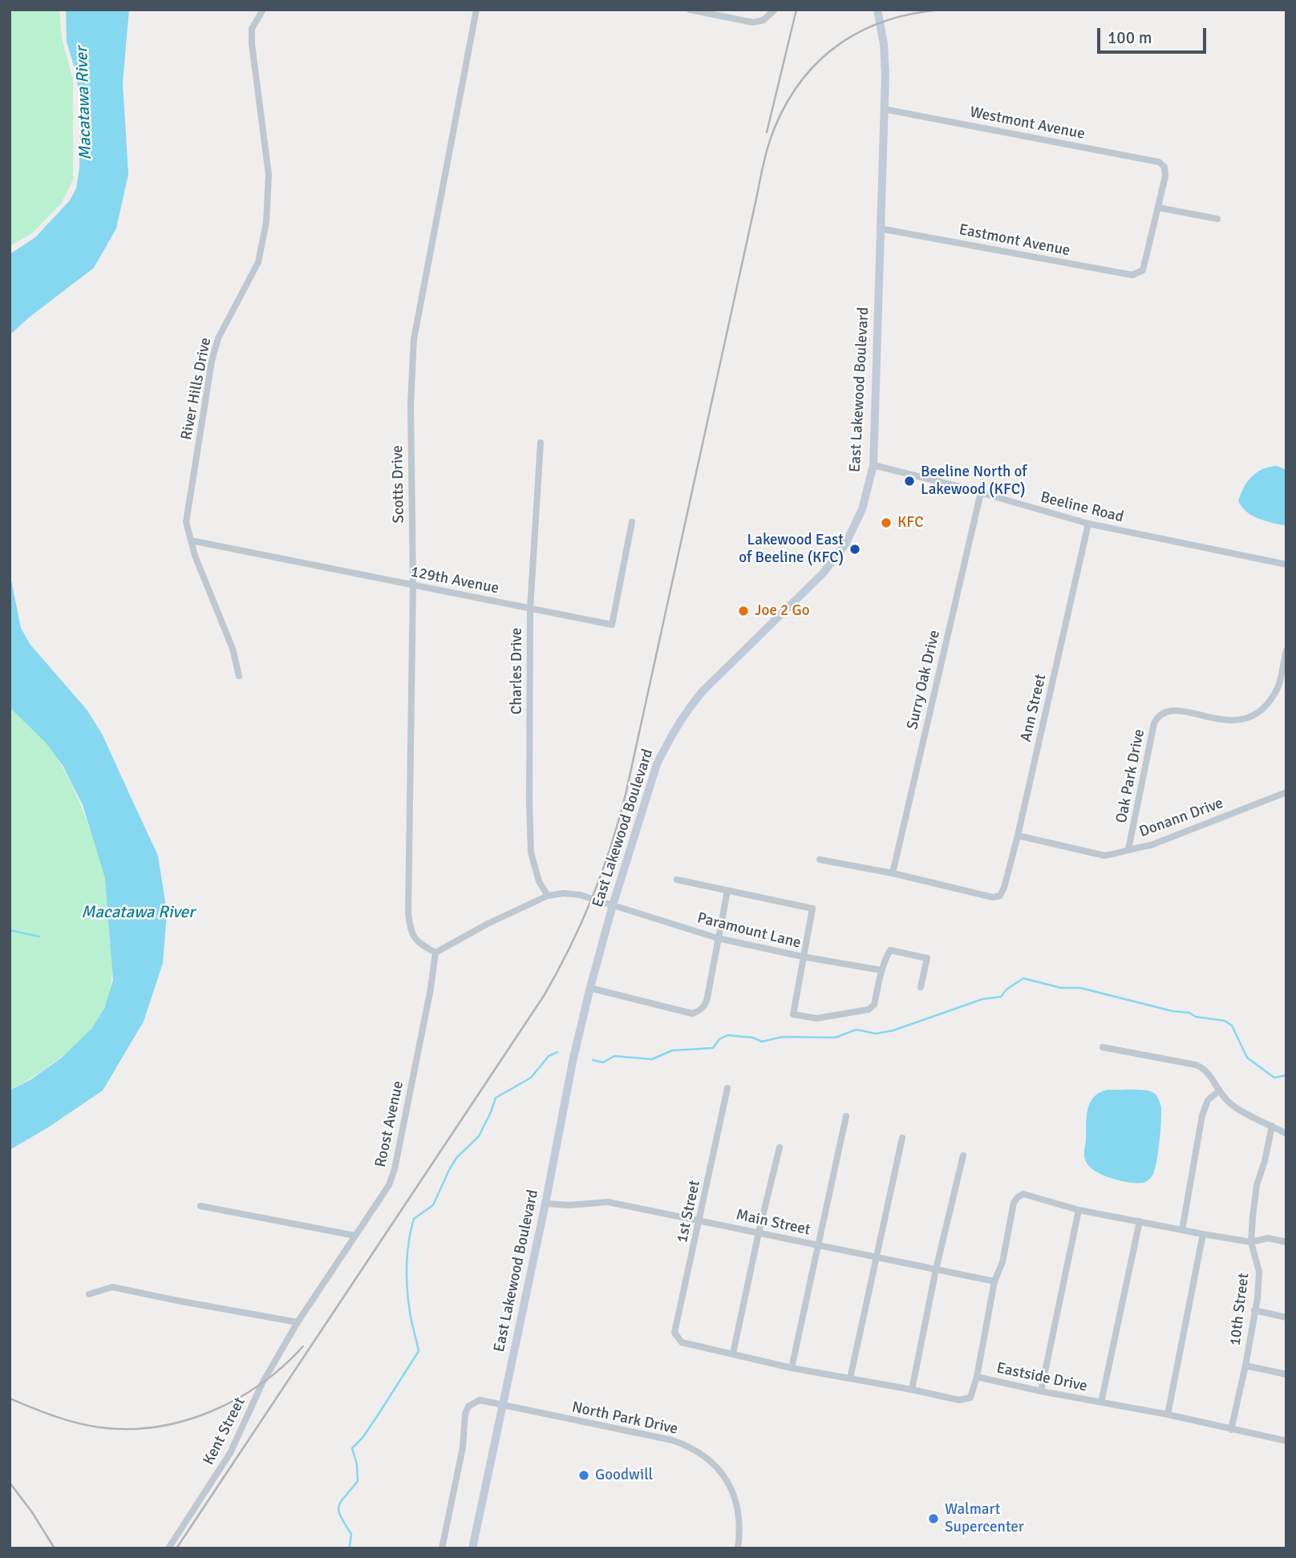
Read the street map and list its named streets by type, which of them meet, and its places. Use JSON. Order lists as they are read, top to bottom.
{
  "streets": {
    "main road": ["East Lakewood Boulevard"],
    "street": [
      "Westmont Avenue",
      "Eastmont Avenue",
      "River Hills Drive",
      "Scotts Drive",
      "Beeline Road",
      "129th Avenue",
      "Charles Drive",
      "Surry Oak Drive",
      "Ann Street",
      "Oak Park Drive",
      "Donann Drive",
      "Paramount Lane",
      "Roost Avenue",
      "1st Street",
      "Main Street",
      "10th Street",
      "Eastside Drive",
      "North Park Drive",
      "Kent Street"
    ]
  },
  "crossings": [
    ["Westmont Avenue", "Eastmont Avenue"],
    ["Westmont Avenue", "East Lakewood Boulevard"],
    ["Eastmont Avenue", "East Lakewood Boulevard"],
    ["River Hills Drive", "129th Avenue"],
    ["East Lakewood Boulevard", "Beeline Road"],
    ["East Lakewood Boulevard", "Paramount Lane"],
    ["East Lakewood Boulevard", "Main Street"],
    ["East Lakewood Boulevard", "North Park Drive"],
    ["Scotts Drive", "129th Avenue"],
    ["Scotts Drive", "Roost Avenue"],
    ["Beeline Road", "Surry Oak Drive"],
    ["Beeline Road", "Ann Street"],
    ["129th Avenue", "Charles Drive"],
    ["Surry Oak Drive", "Ann Street"],
    ["Ann Street", "Donann Drive"],
    ["Oak Park Drive", "Donann Drive"],
    ["Roost Avenue", "Kent Street"],
    ["1st Street", "Main Street"],
    ["1st Street", "Eastside Drive"],
    ["10th Street", "Eastside Drive"]
  ],
  "water": ["Macatawa River"],
  "places": [
    "Beeline North of Lakewood (KFC)",
    "KFC",
    "Lakewood East of Beeline (KFC)",
    "Joe 2 Go",
    "Goodwill",
    "Walmart Supercenter"
  ],
  "scale_bar": "100 m"
}
